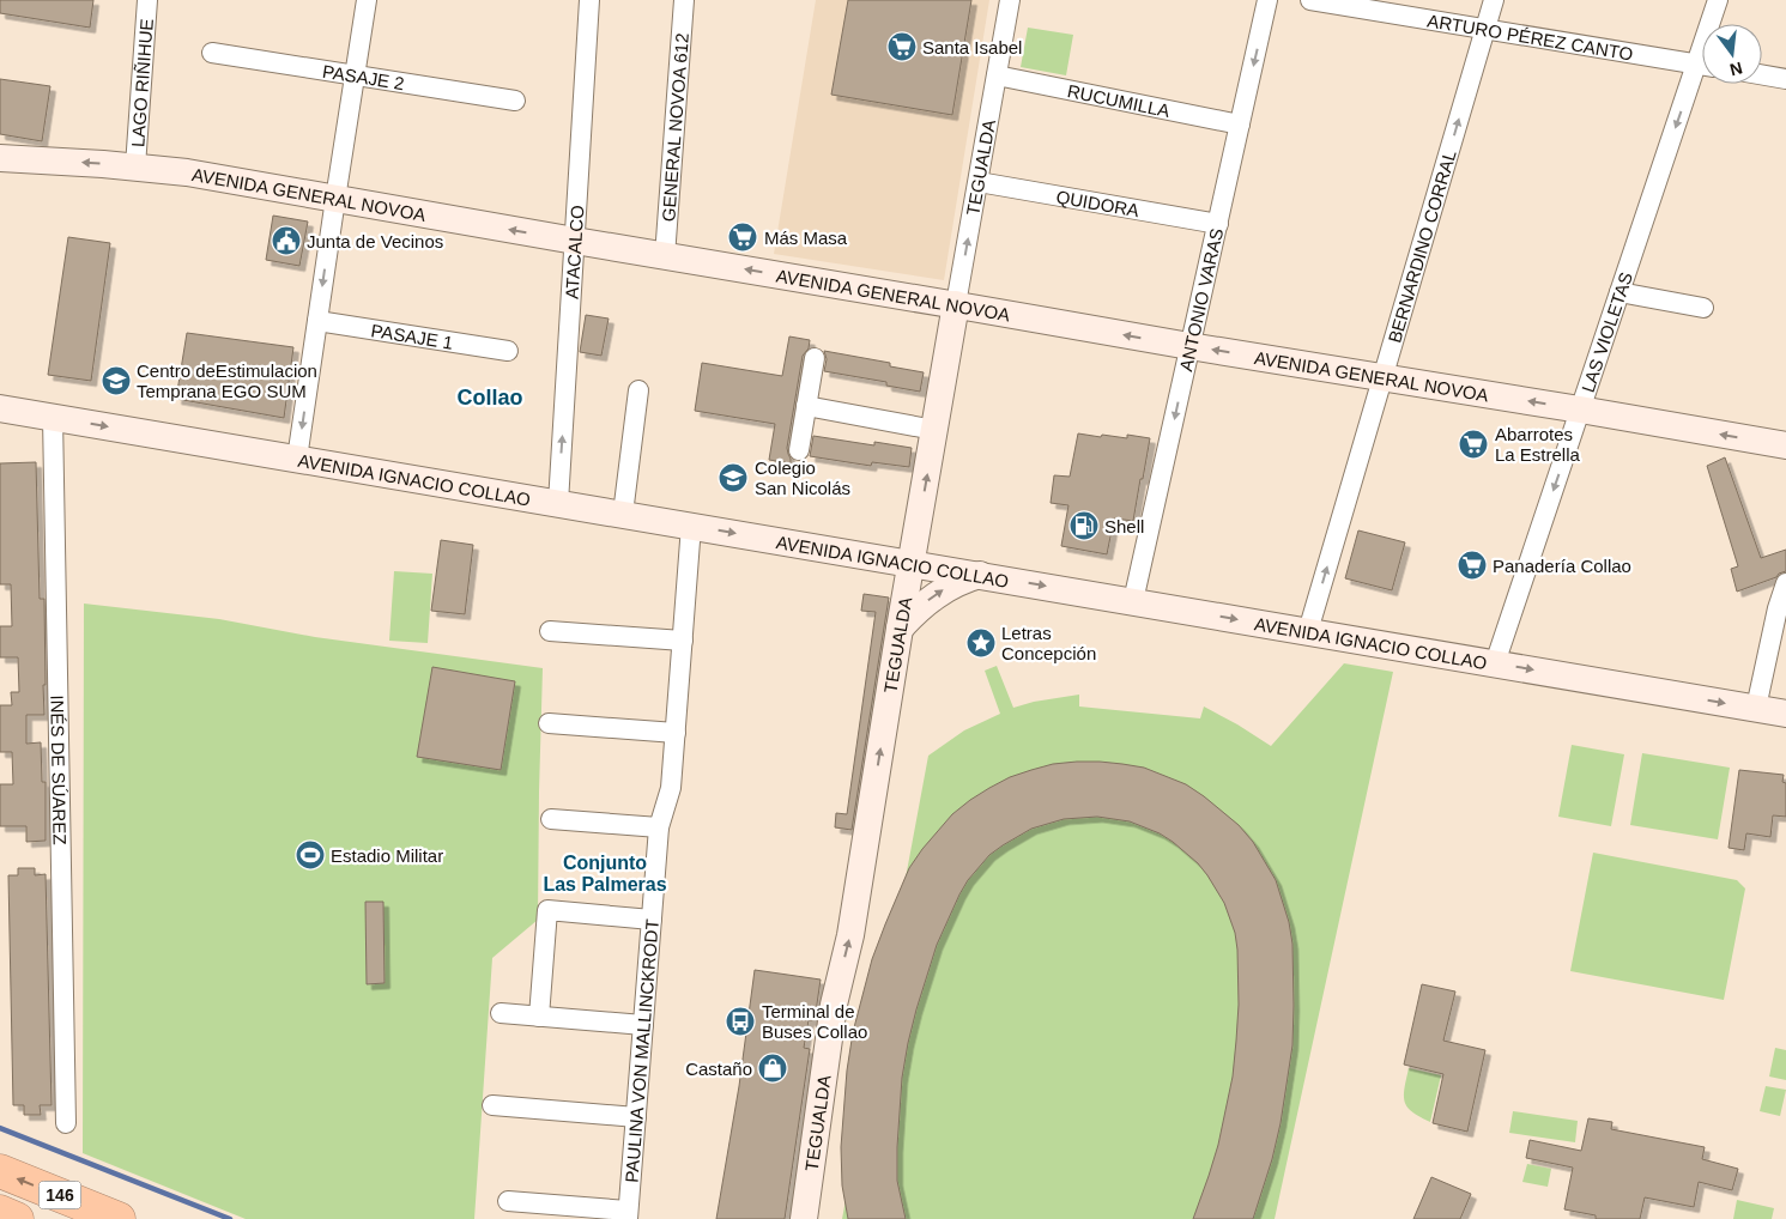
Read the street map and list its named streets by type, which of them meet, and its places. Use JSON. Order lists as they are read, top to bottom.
{
  "streets": {
    "highway": ["146"],
    "main road": ["TEGUALDA", "AVENIDA GENERAL NOVOA", "AVENIDA IGNACIO COLLAO"],
    "street": [
      "ARTURO PÉREZ CANTO",
      "PASAJE 2",
      "LAGO RIÑIHUE",
      "RUCUMILLA",
      "GENERAL NOVOA 612",
      "QUIDORA",
      "BERNARDINO CORRAL",
      "ATACALCO",
      "ANTONIO VARAS",
      "LAS VIOLETAS",
      "PASAJE 1",
      "INÉS DE SÚAREZ",
      "PAULINA VON MALLINCKRODT"
    ]
  },
  "crossings": [
    ["ARTURO PÉREZ CANTO", "BERNARDINO CORRAL"],
    ["LAGO RIÑIHUE", "AVENIDA GENERAL NOVOA"],
    ["RUCUMILLA", "TEGUALDA"],
    ["RUCUMILLA", "ANTONIO VARAS"],
    ["GENERAL NOVOA 612", "AVENIDA GENERAL NOVOA"],
    ["TEGUALDA", "AVENIDA GENERAL NOVOA"],
    ["TEGUALDA", "QUIDORA"],
    ["TEGUALDA", "AVENIDA IGNACIO COLLAO"],
    ["AVENIDA GENERAL NOVOA", "BERNARDINO CORRAL"],
    ["AVENIDA GENERAL NOVOA", "ATACALCO"],
    ["AVENIDA GENERAL NOVOA", "ANTONIO VARAS"],
    ["AVENIDA GENERAL NOVOA", "LAS VIOLETAS"],
    ["QUIDORA", "ANTONIO VARAS"],
    ["BERNARDINO CORRAL", "AVENIDA IGNACIO COLLAO"],
    ["ATACALCO", "AVENIDA IGNACIO COLLAO"],
    ["ANTONIO VARAS", "AVENIDA IGNACIO COLLAO"],
    ["LAS VIOLETAS", "AVENIDA IGNACIO COLLAO"],
    ["AVENIDA IGNACIO COLLAO", "INÉS DE SÚAREZ"],
    ["AVENIDA IGNACIO COLLAO", "PAULINA VON MALLINCKRODT"]
  ],
  "one_way": [
    "TEGUALDA",
    "AVENIDA GENERAL NOVOA",
    "BERNARDINO CORRAL",
    "ANTONIO VARAS",
    "LAS VIOLETAS",
    "AVENIDA IGNACIO COLLAO"
  ],
  "districts": ["Collao", "Conjunto Las Palmeras"],
  "places": {
    "supermarket": [
      "Santa Isabel",
      "Más Masa",
      "Abarrotes La Estrella",
      "Panadería Collao"
    ],
    "public building": ["Junta de Vecinos"],
    "school or university": ["Centro deEstimulacion Temprana EGO SUM", "Colegio San Nicolás"],
    "fuel station": ["Shell"],
    "place": ["Letras Concepción"],
    "sports": ["Estadio Militar"],
    "bus stop": ["Terminal de Buses Collao"],
    "shop": ["Castaño"]
  },
  "north": "bottom"
}
